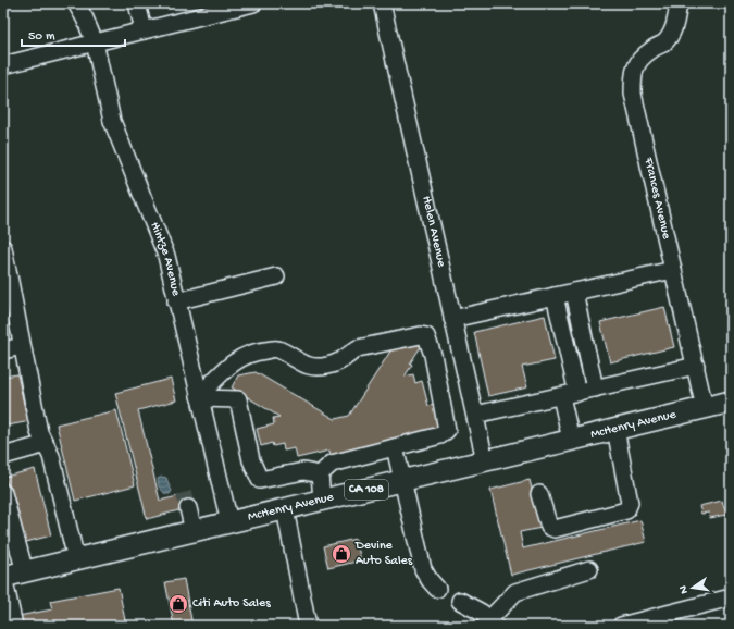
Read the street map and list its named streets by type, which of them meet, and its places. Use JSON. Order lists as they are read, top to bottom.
{
  "streets": {
    "main road": ["McHenry Avenue", "CA 108"],
    "street": ["Frances Avenue", "Helen Avenue", "Hintze Avenue"]
  },
  "crossings": [
    ["Frances Avenue", "McHenry Avenue"],
    ["Helen Avenue", "McHenry Avenue"],
    ["Hintze Avenue", "McHenry Avenue"]
  ],
  "places": {
    "shop": ["Devine Auto Sales", "Citi Auto Sales"]
  },
  "scale_bar": "50 m",
  "north": "left"
}
